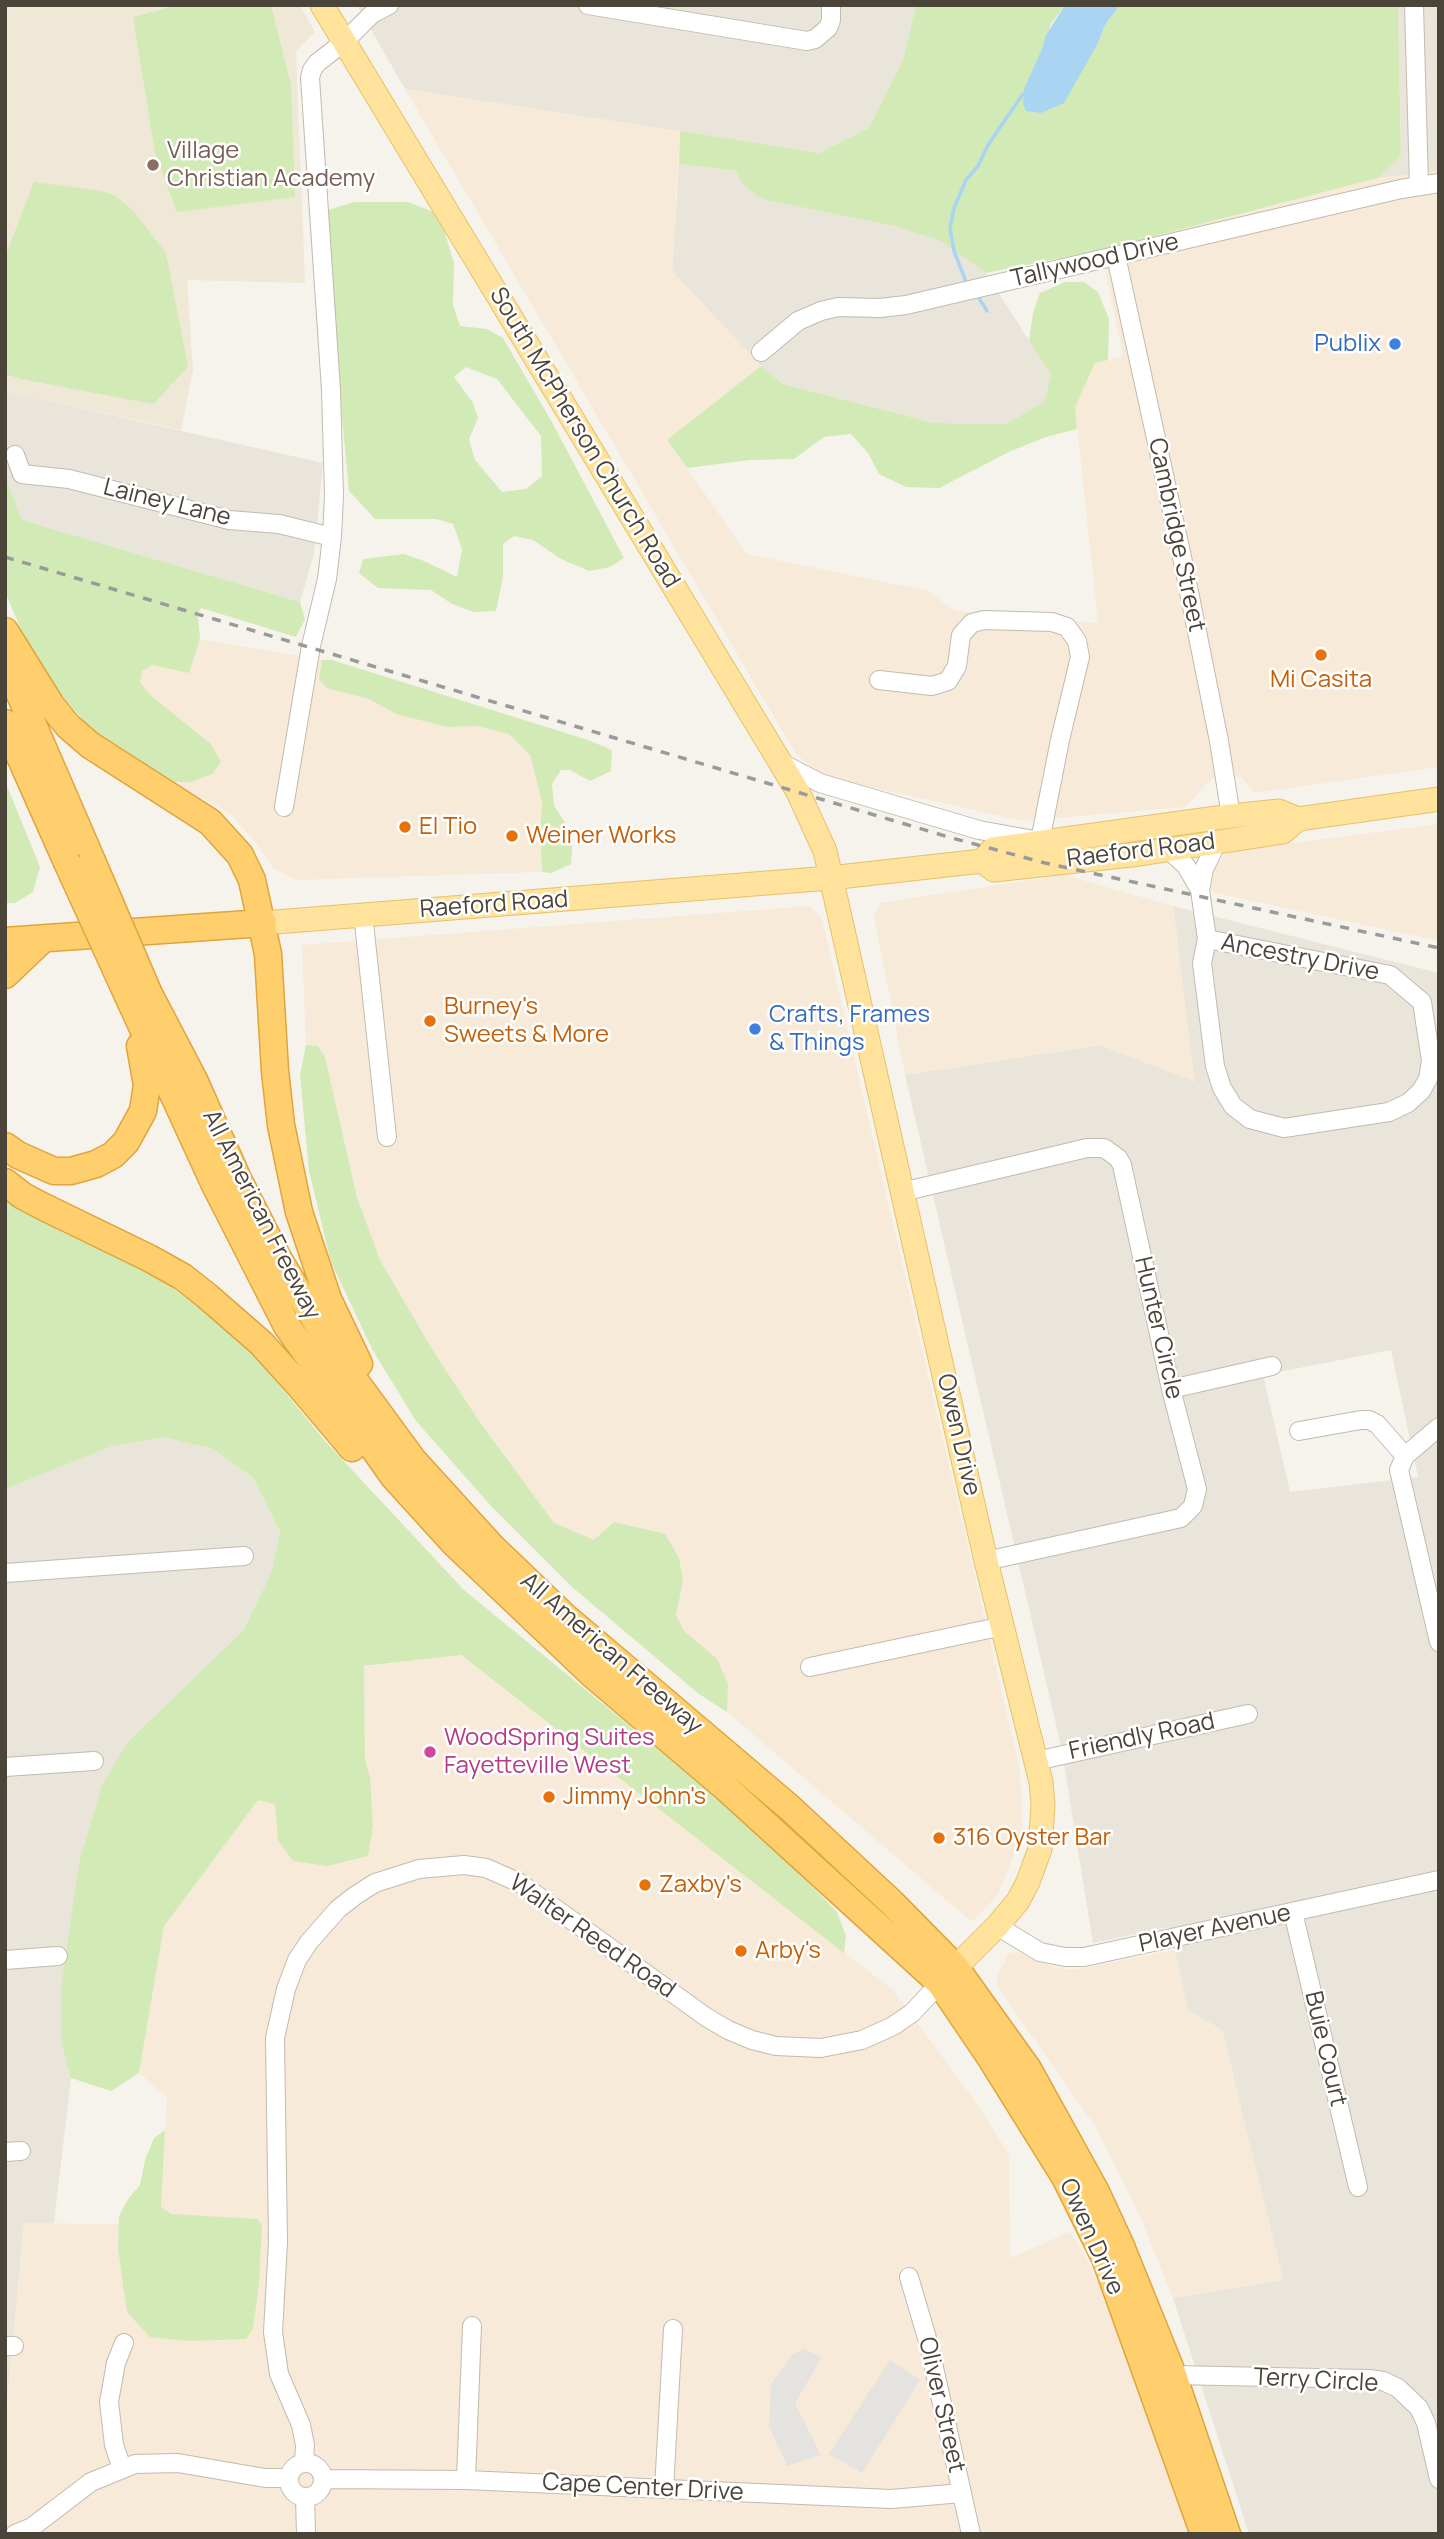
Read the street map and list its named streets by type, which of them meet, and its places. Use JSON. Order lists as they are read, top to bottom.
{
  "streets": {
    "highway": ["Raeford Road", "All American Freeway", "Owen Drive"],
    "main road": ["South McPherson Church Road"],
    "street": [
      "Tallywood Drive",
      "Lainey Lane",
      "Cambridge Street",
      "Ancestry Drive",
      "Hunter Circle",
      "Friendly Road",
      "Player Avenue",
      "Walter Reed Road",
      "Buie Court",
      "Terry Circle",
      "Oliver Street",
      "Cape Center Drive"
    ]
  },
  "crossings": [
    ["Tallywood Drive", "Cambridge Street"],
    ["South McPherson Church Road", "Raeford Road"],
    ["South McPherson Church Road", "Owen Drive"],
    ["Cambridge Street", "Raeford Road"],
    ["Raeford Road", "Ancestry Drive"],
    ["Raeford Road", "Owen Drive"],
    ["All American Freeway", "Owen Drive"],
    ["All American Freeway", "Walter Reed Road"],
    ["Hunter Circle", "Owen Drive"],
    ["Owen Drive", "Friendly Road"],
    ["Owen Drive", "Player Avenue"],
    ["Owen Drive", "Walter Reed Road"],
    ["Owen Drive", "Terry Circle"],
    ["Player Avenue", "Buie Court"],
    ["Walter Reed Road", "Cape Center Drive"],
    ["Oliver Street", "Cape Center Drive"]
  ],
  "places": [
    "Village Christian Academy",
    "Publix",
    "Mi Casita",
    "El Tio",
    "Weiner Works",
    "Burney's Sweets & More",
    "Crafts, Frames & Things",
    "WoodSpring Suites Fayetteville West",
    "Jimmy John's",
    "316 Oyster Bar",
    "Zaxby's",
    "Arby's"
  ]
}
